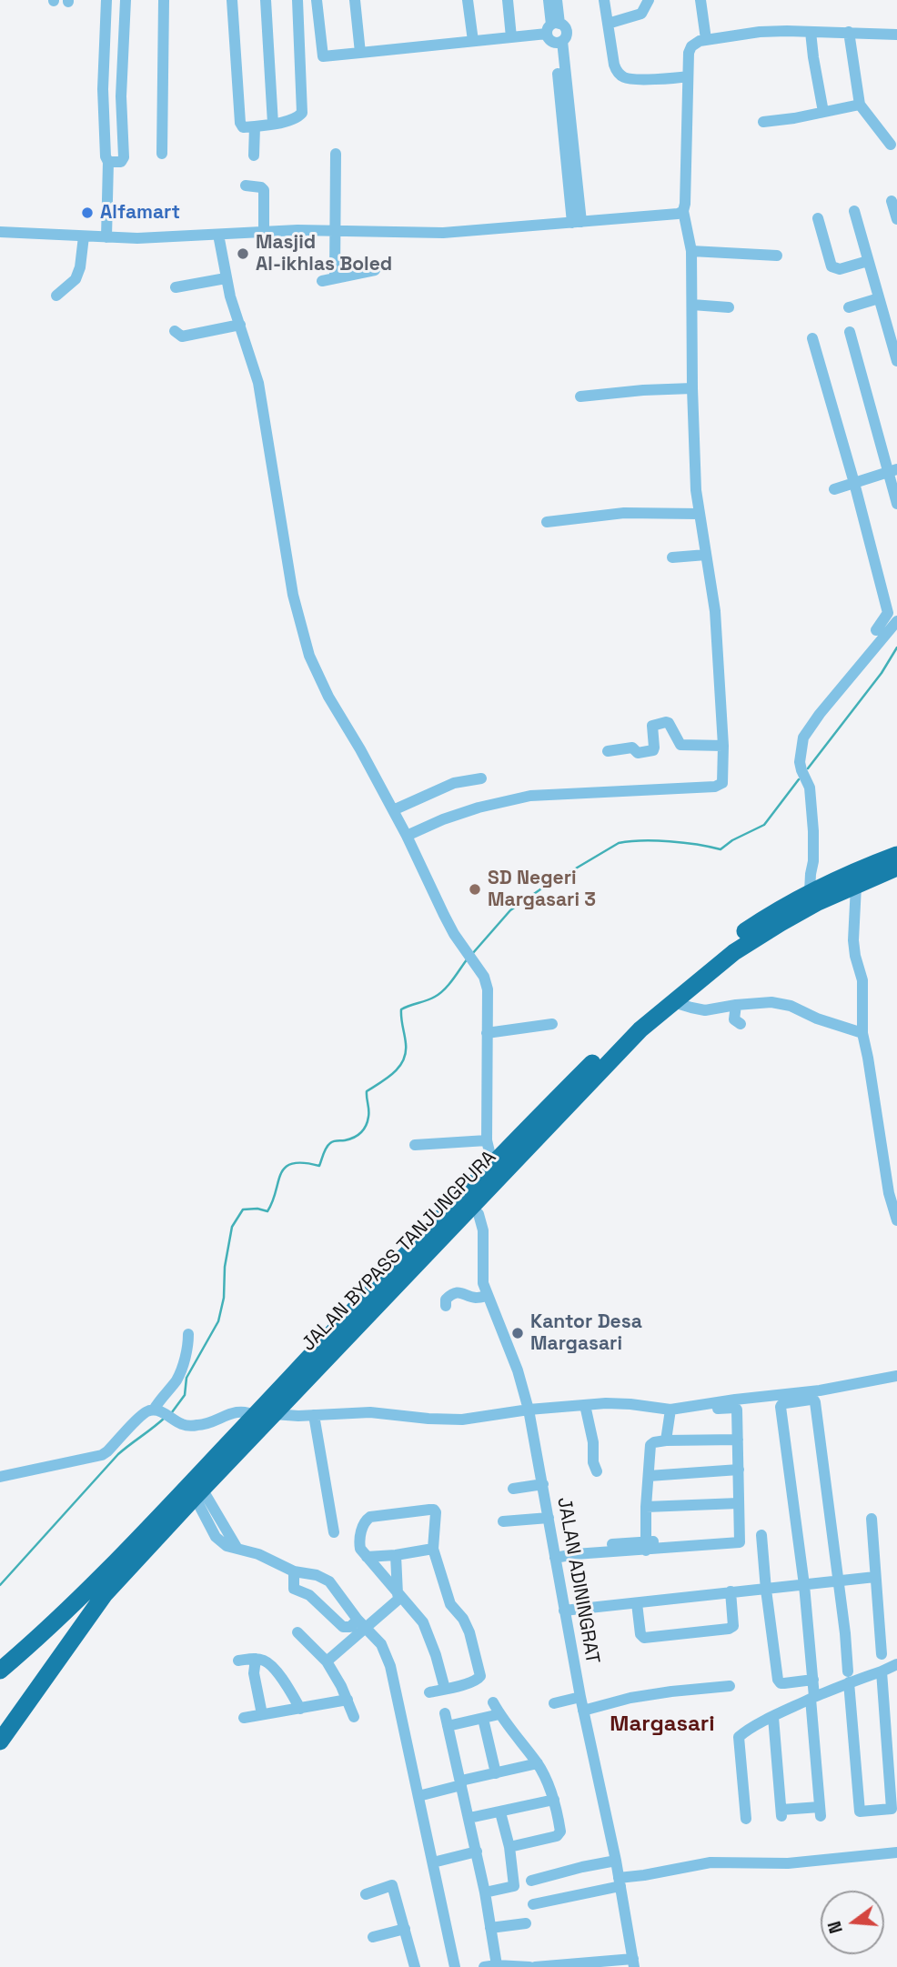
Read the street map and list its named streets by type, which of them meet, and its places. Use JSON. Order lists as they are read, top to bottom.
{
  "streets": {
    "highway": ["JALAN BYPASS TANJUNGPURA"],
    "street": ["JALAN ADININGRAT"]
  },
  "crossings": [
    ["JALAN BYPASS TANJUNGPURA", "JALAN ADININGRAT"]
  ],
  "districts": ["Margasari"],
  "places": [
    "Alfamart",
    "Masjid Al-ikhlas Boled",
    "SD Negeri Margasari 3",
    "Kantor Desa Margasari"
  ],
  "north": "left"
}
